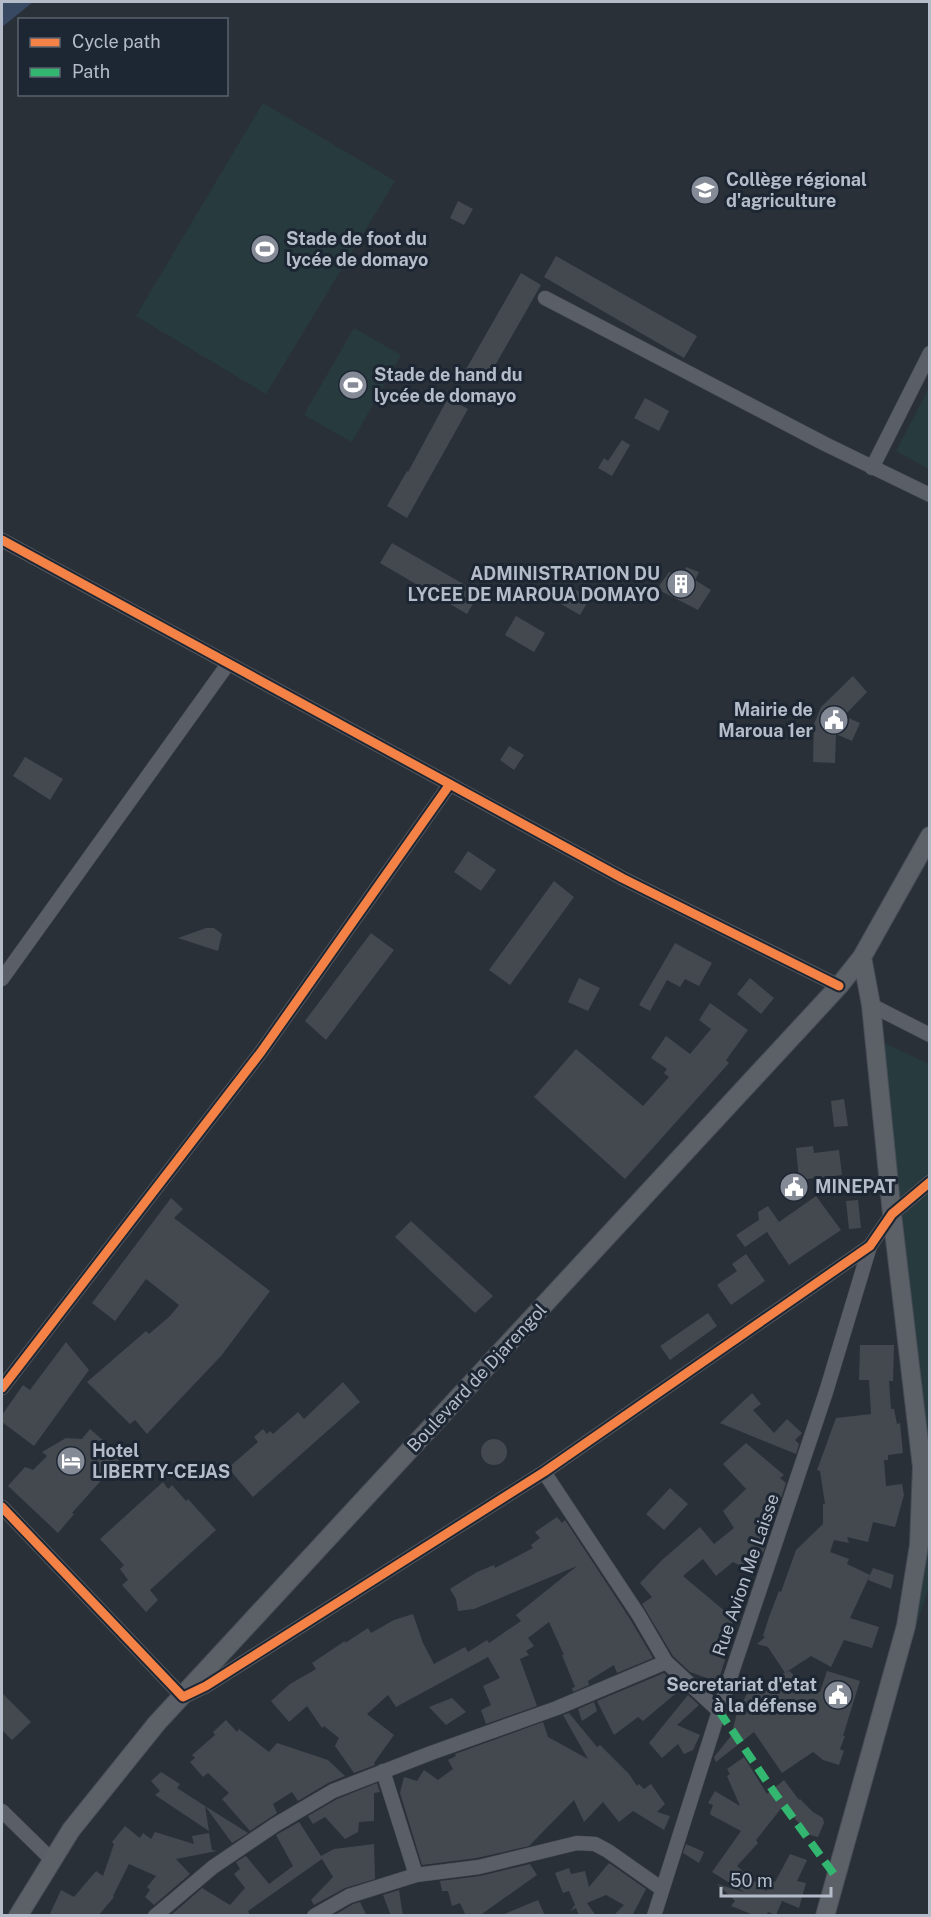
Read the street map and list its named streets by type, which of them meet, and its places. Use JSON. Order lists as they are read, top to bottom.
{
  "streets": {
    "main road": ["Boulevard de Djarengol"],
    "street": ["Rue Avion Me Laisse"]
  },
  "places": {
    "school or university": ["Collège régional d'agriculture"],
    "sports": ["Stade de foot du lycée de domayo", "Stade de hand du lycée de domayo"],
    "building": ["ADMINISTRATION DU LYCEE DE MAROUA DOMAYO"],
    "public building": ["Mairie de Maroua 1er", "MINEPAT", "Secretariat d'etat à la défense"],
    "hotel": ["Hotel LIBERTY-CEJAS"]
  },
  "legend": ["Cycle path", "Path"],
  "scale_bar": "50 m"
}
